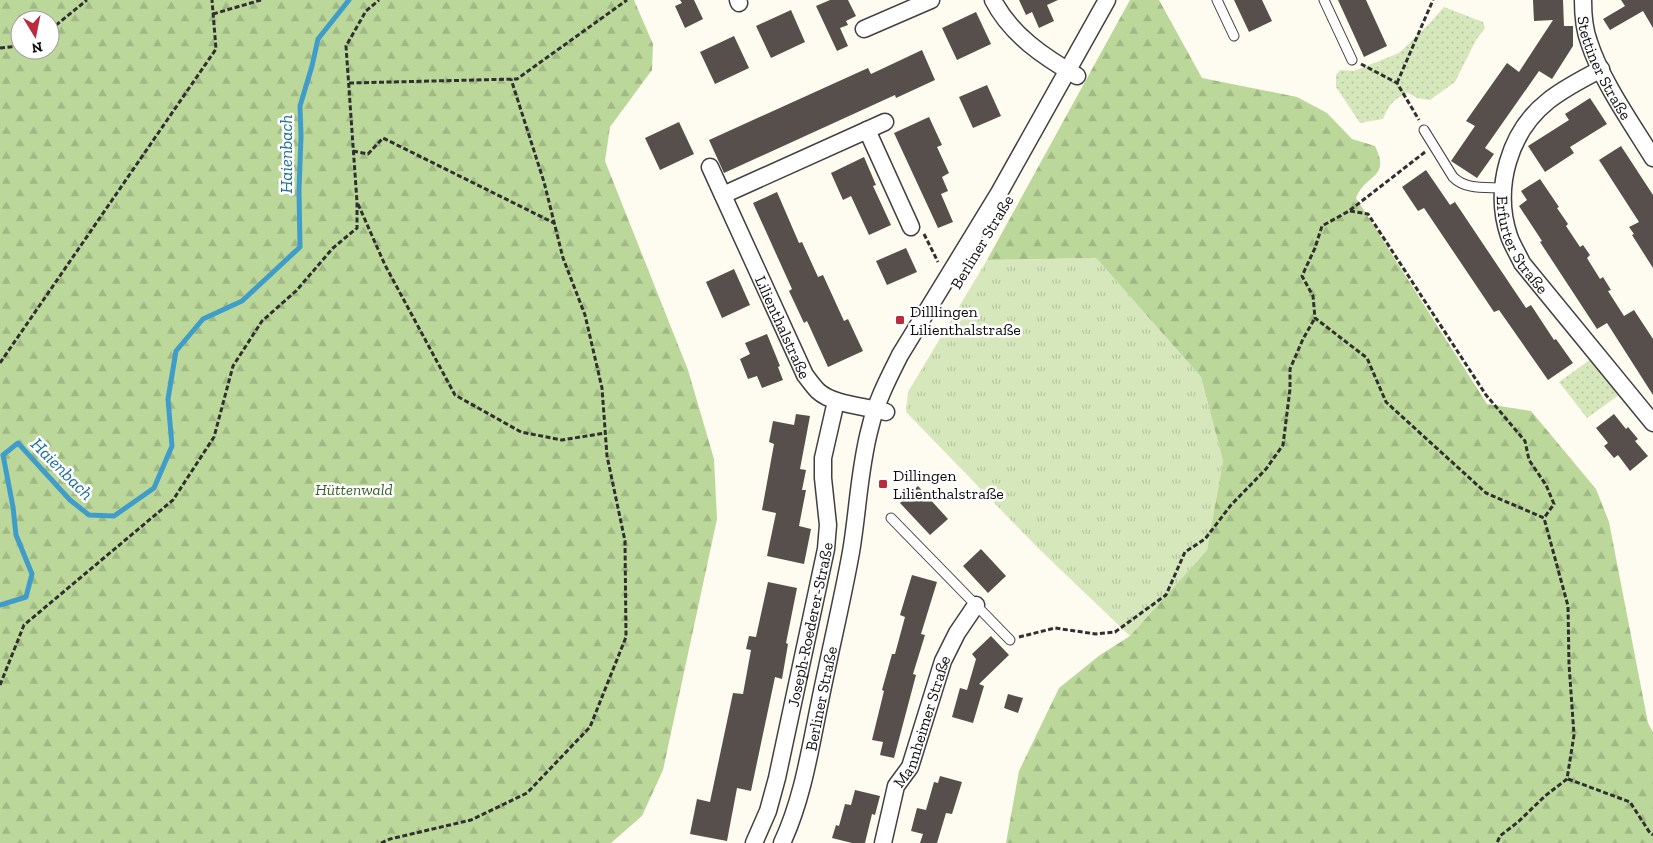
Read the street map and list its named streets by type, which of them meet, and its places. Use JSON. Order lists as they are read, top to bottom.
{
  "streets": {
    "street": [
      "Stettiner Straße",
      "Berliner Straße",
      "Erfurter Straße",
      "Lilienthalstraße",
      "Joseph-Roederer-Straße",
      "Mannheimer Straße"
    ]
  },
  "crossings": [
    ["Stettiner Straße", "Erfurter Straße"],
    ["Berliner Straße", "Lilienthalstraße"],
    ["Lilienthalstraße", "Joseph-Roederer-Straße"]
  ],
  "water": ["Haienbach"],
  "parks": ["Hüttenwald"],
  "places": {
    "transit": ["Dilllingen Lilienthalstraße", "Dillingen Lilienthalstraße"]
  },
  "north": "bottom"
}
